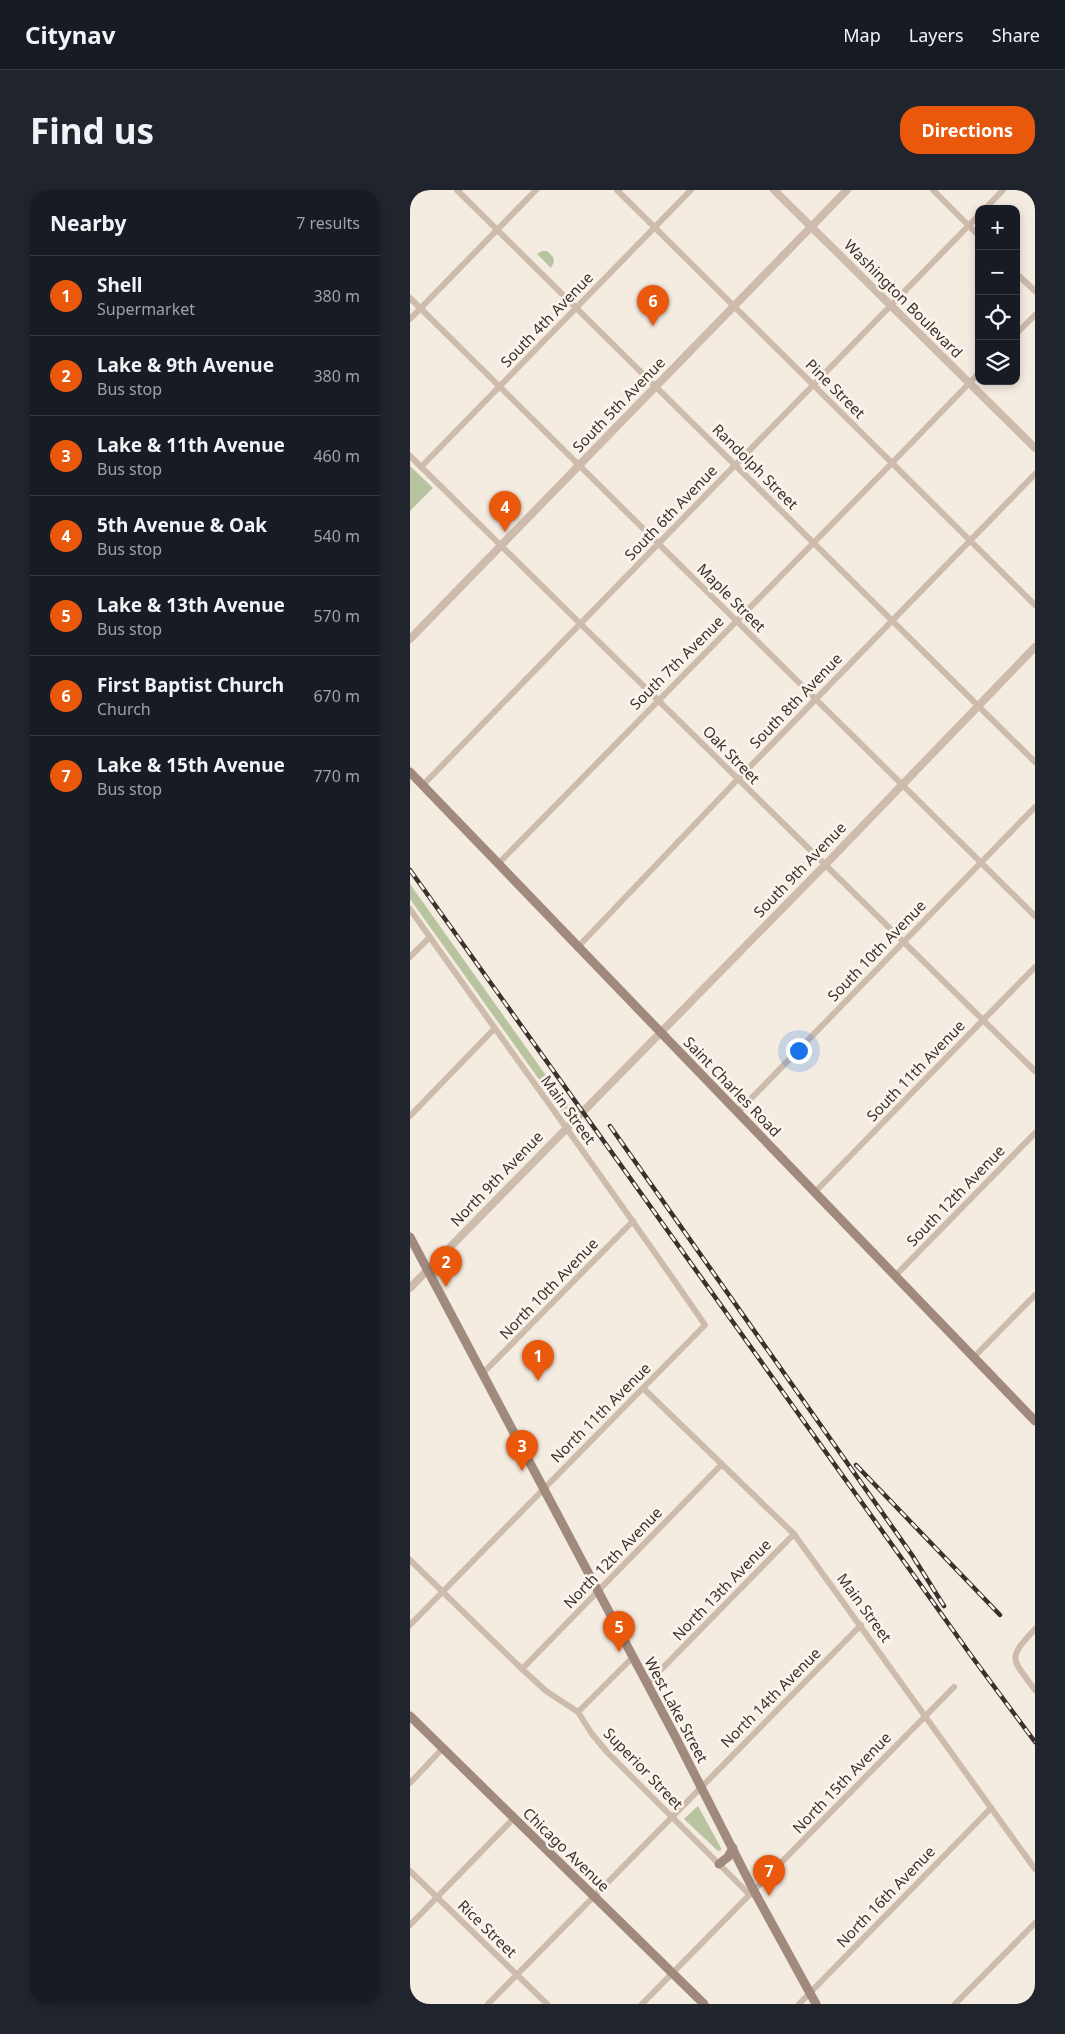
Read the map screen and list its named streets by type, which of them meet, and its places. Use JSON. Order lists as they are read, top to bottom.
{
  "streets": {
    "main road": ["Saint Charles Road", "West Lake Street", "Chicago Avenue"],
    "street": [
      "Washington Boulevard",
      "South 4th Avenue",
      "Pine Street",
      "South 5th Avenue",
      "Randolph Street",
      "South 6th Avenue",
      "Maple Street",
      "South 7th Avenue",
      "South 8th Avenue",
      "Oak Street",
      "South 9th Avenue",
      "South 10th Avenue",
      "South 11th Avenue",
      "Main Street",
      "North 9th Avenue",
      "South 12th Avenue",
      "North 10th Avenue",
      "North 11th Avenue",
      "North 12th Avenue",
      "North 13th Avenue",
      "North 14th Avenue",
      "Superior Street",
      "North 15th Avenue",
      "North 16th Avenue",
      "Rice Street"
    ]
  },
  "crossings": [
    ["Washington Boulevard", "South 5th Avenue"],
    ["Washington Boulevard", "South 6th Avenue"],
    ["Washington Boulevard", "South 7th Avenue"],
    ["South 4th Avenue", "Pine Street"],
    ["South 4th Avenue", "Randolph Street"],
    ["South 4th Avenue", "Maple Street"],
    ["South 4th Avenue", "Oak Street"],
    ["Pine Street", "South 5th Avenue"],
    ["Pine Street", "South 6th Avenue"],
    ["Pine Street", "South 7th Avenue"],
    ["Pine Street", "South 8th Avenue"],
    ["South 5th Avenue", "Randolph Street"],
    ["South 5th Avenue", "Maple Street"],
    ["South 5th Avenue", "Oak Street"],
    ["Randolph Street", "South 6th Avenue"],
    ["Randolph Street", "South 7th Avenue"],
    ["Randolph Street", "South 8th Avenue"],
    ["Randolph Street", "South 9th Avenue"],
    ["South 6th Avenue", "Maple Street"],
    ["South 6th Avenue", "Oak Street"],
    ["South 6th Avenue", "Saint Charles Road"],
    ["Maple Street", "South 7th Avenue"],
    ["Maple Street", "South 8th Avenue"],
    ["Maple Street", "South 9th Avenue"],
    ["Maple Street", "South 10th Avenue"],
    ["South 7th Avenue", "Oak Street"],
    ["South 7th Avenue", "Saint Charles Road"],
    ["South 8th Avenue", "Oak Street"],
    ["South 8th Avenue", "Saint Charles Road"],
    ["Oak Street", "South 9th Avenue"],
    ["Oak Street", "South 10th Avenue"],
    ["Oak Street", "South 11th Avenue"],
    ["South 9th Avenue", "Saint Charles Road"],
    ["South 9th Avenue", "North 9th Avenue"],
    ["South 10th Avenue", "Saint Charles Road"],
    ["South 11th Avenue", "Saint Charles Road"],
    ["Saint Charles Road", "South 12th Avenue"],
    ["Main Street", "North 9th Avenue"],
    ["Main Street", "North 10th Avenue"],
    ["Main Street", "North 11th Avenue"],
    ["Main Street", "North 12th Avenue"],
    ["Main Street", "North 13th Avenue"],
    ["Main Street", "North 14th Avenue"],
    ["Main Street", "North 15th Avenue"],
    ["Main Street", "North 16th Avenue"],
    ["North 9th Avenue", "West Lake Street"],
    ["North 10th Avenue", "West Lake Street"],
    ["North 11th Avenue", "West Lake Street"],
    ["North 11th Avenue", "Superior Street"],
    ["North 12th Avenue", "West Lake Street"],
    ["North 12th Avenue", "Superior Street"],
    ["North 13th Avenue", "West Lake Street"],
    ["North 14th Avenue", "West Lake Street"],
    ["North 14th Avenue", "Superior Street"],
    ["North 14th Avenue", "Chicago Avenue"],
    ["North 14th Avenue", "Rice Street"],
    ["West Lake Street", "Superior Street"],
    ["West Lake Street", "North 15th Avenue"],
    ["West Lake Street", "North 16th Avenue"],
    ["Superior Street", "North 15th Avenue"],
    ["North 15th Avenue", "Chicago Avenue"]
  ],
  "page": {
    "header": "Citynav",
    "nav": ["Map", "Layers", "Share"],
    "buttons": "Directions",
    "title": "Find us",
    "heading": ["Nearby", "7 results"],
    "map_buttons": ["+", "−"],
    "list": [
      {
        "mark": "1",
        "name": "Shell",
        "note": "Supermarket",
        "value": "380 m"
      },
      {
        "mark": "2",
        "name": "Lake & 9th Avenue",
        "note": "Bus stop",
        "value": "380 m"
      },
      {
        "mark": "3",
        "name": "Lake & 11th Avenue",
        "note": "Bus stop",
        "value": "460 m"
      },
      {
        "mark": "4",
        "name": "5th Avenue & Oak",
        "note": "Bus stop",
        "value": "540 m"
      },
      {
        "mark": "5",
        "name": "Lake & 13th Avenue",
        "note": "Bus stop",
        "value": "570 m"
      },
      {
        "mark": "6",
        "name": "First Baptist Church",
        "note": "Church",
        "value": "670 m"
      },
      {
        "mark": "7",
        "name": "Lake & 15th Avenue",
        "note": "Bus stop",
        "value": "770 m"
      }
    ],
    "pins": [
      "6",
      "4",
      "2",
      "1",
      "3",
      "5",
      "7"
    ]
  }
}
